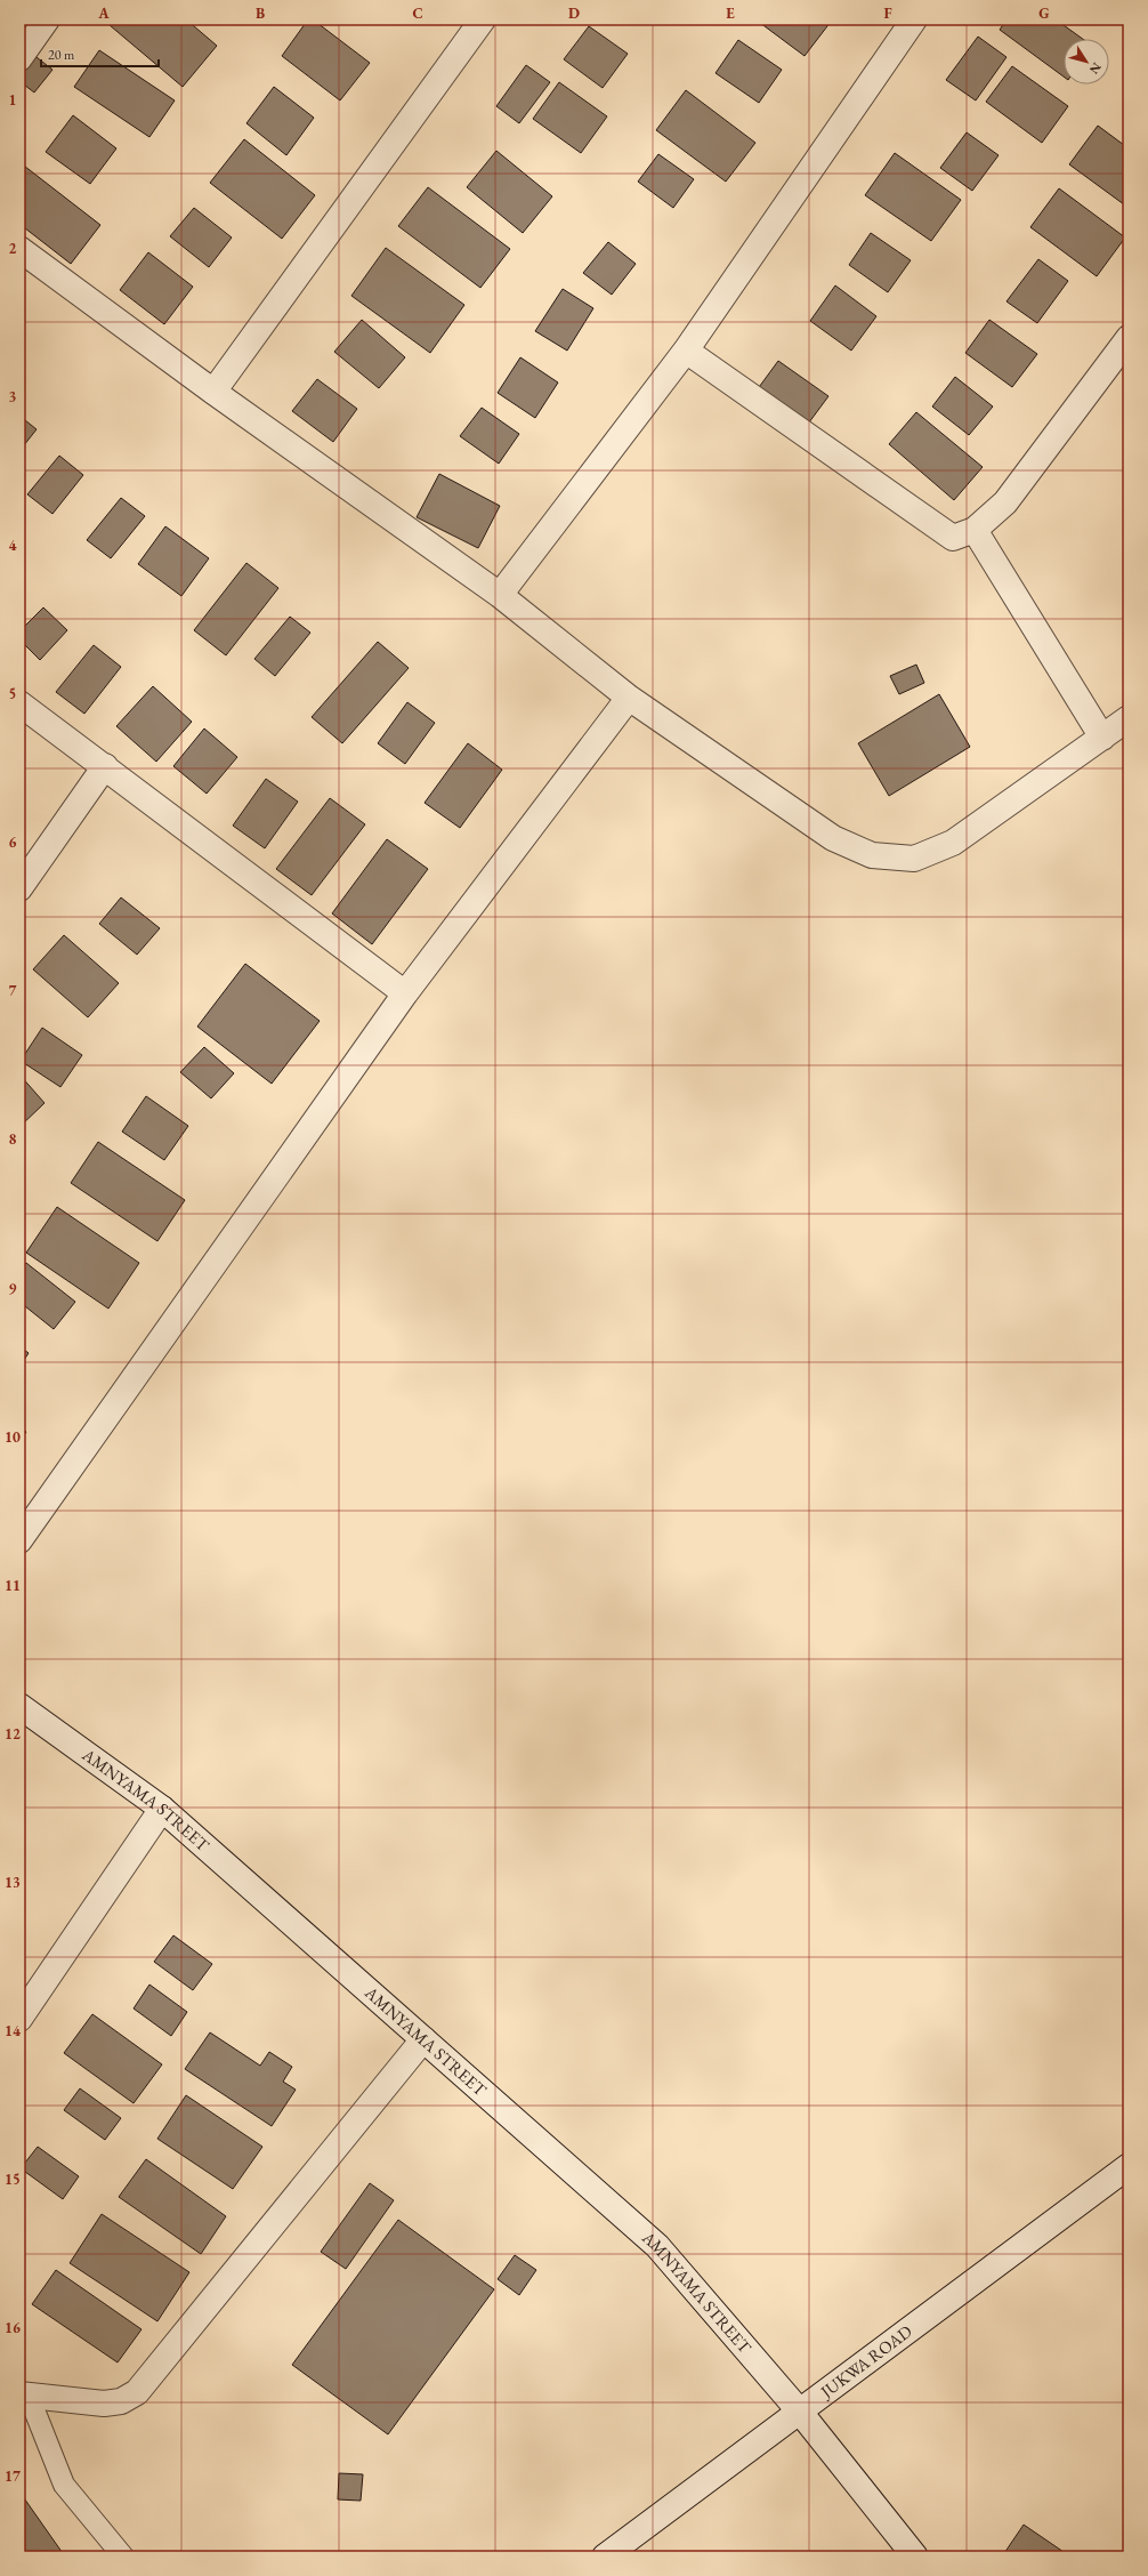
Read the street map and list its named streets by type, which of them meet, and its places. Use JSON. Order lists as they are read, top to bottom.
{
  "streets": {
    "street": ["AMNYAMA STREET", "JUKWA ROAD"]
  },
  "crossings": [
    ["AMNYAMA STREET", "JUKWA ROAD"]
  ],
  "scale_bar": "20 m",
  "north": "bottom right",
  "grid": {
    "columns": [
      "A",
      "B",
      "C",
      "D",
      "E",
      "F",
      "G"
    ],
    "rows": [
      "1",
      "2",
      "3",
      "4",
      "5",
      "6",
      "7",
      "8",
      "9",
      "10",
      "11",
      "12",
      "13",
      "14",
      "15",
      "16",
      "17"
    ]
  }
}
